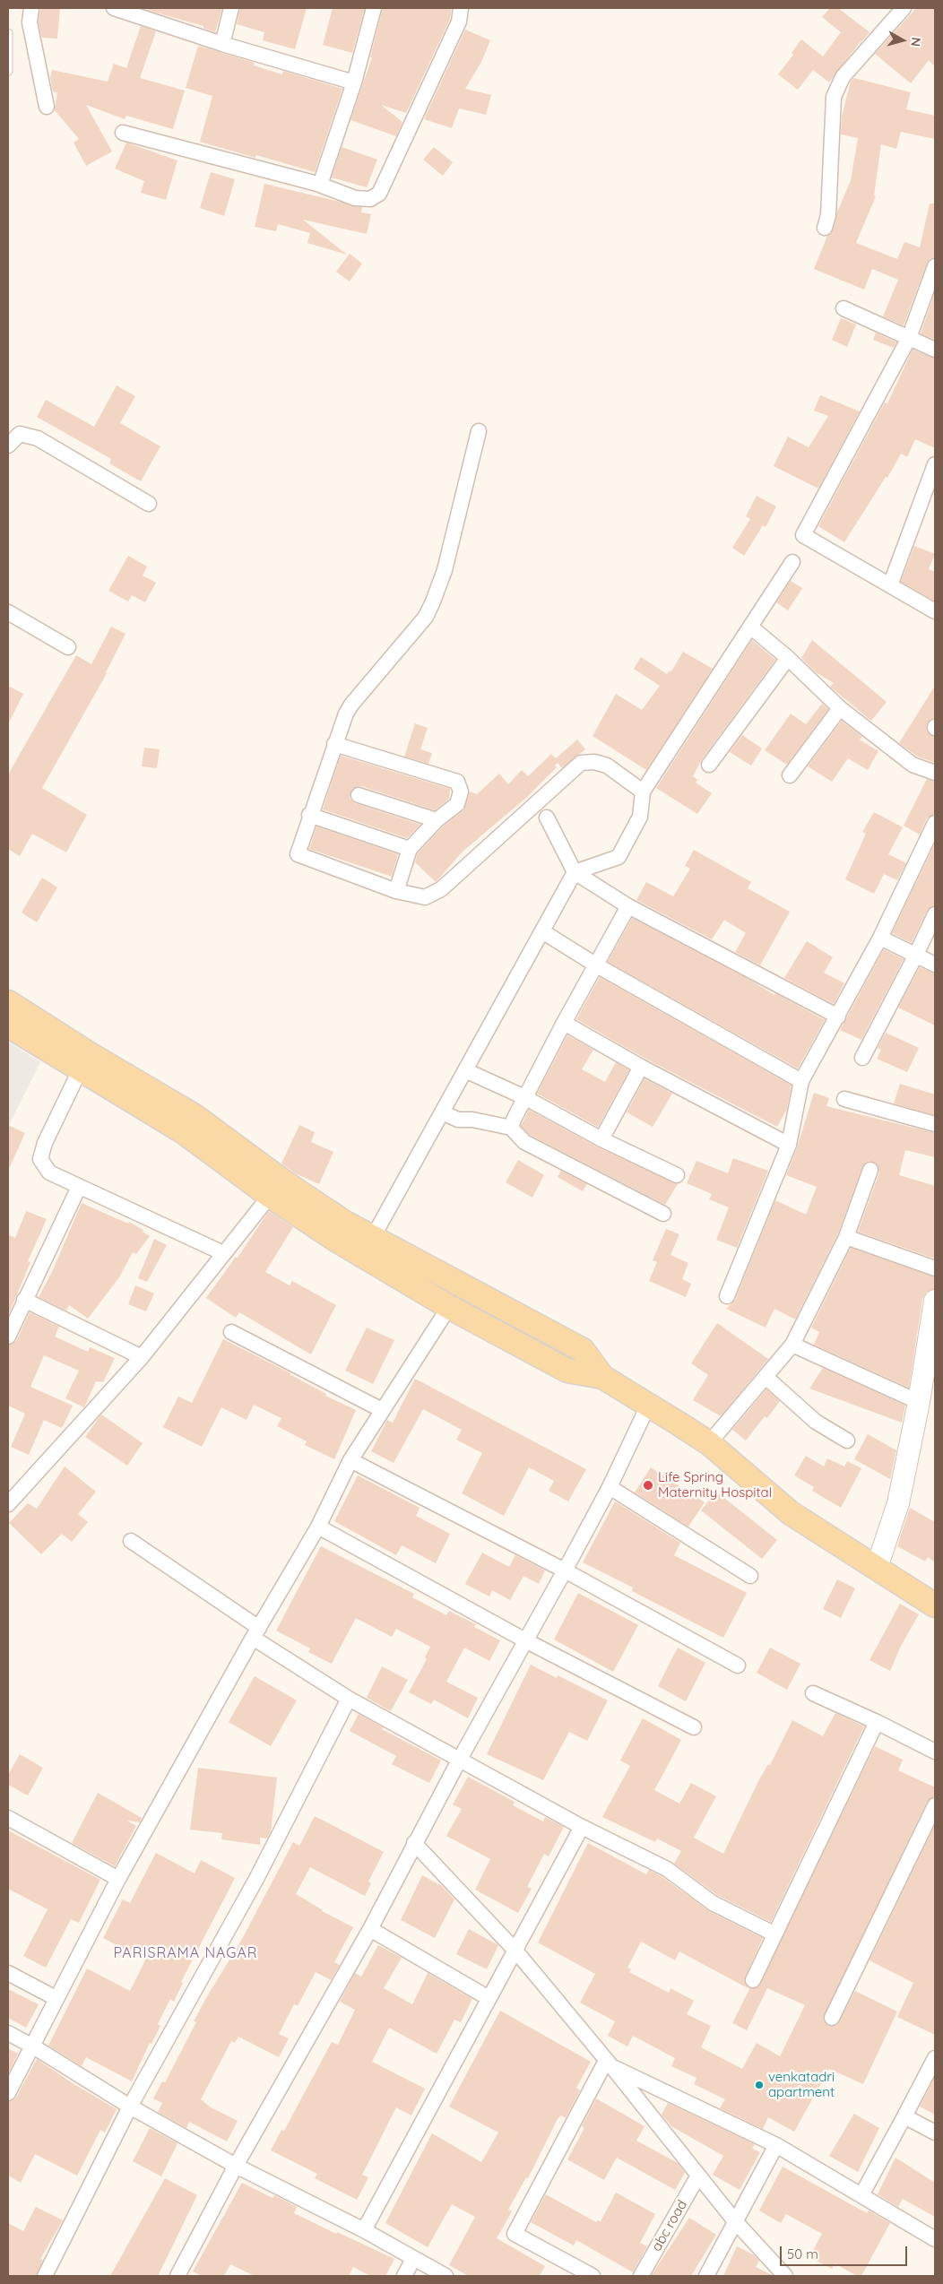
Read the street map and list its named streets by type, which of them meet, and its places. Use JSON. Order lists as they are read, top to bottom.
{
  "streets": {
    "street": ["abc road"]
  },
  "districts": ["PARISRAMA NAGAR"],
  "places": ["Life Spring Maternity Hospital", "venkatadri apartment"],
  "scale_bar": "50 m",
  "north": "right"
}
